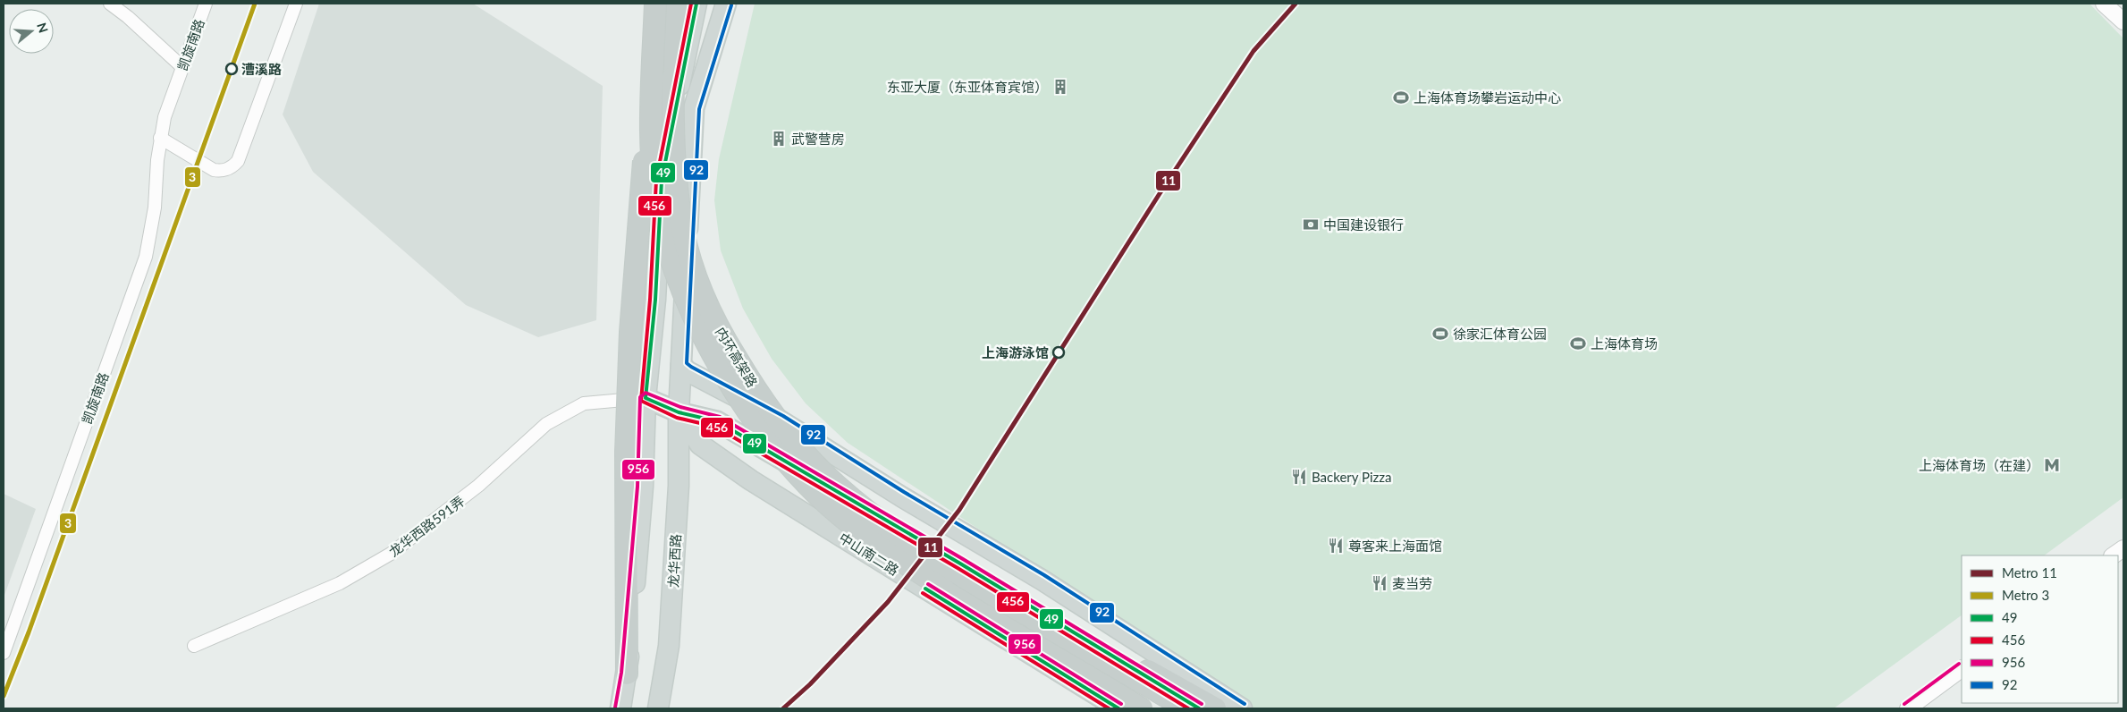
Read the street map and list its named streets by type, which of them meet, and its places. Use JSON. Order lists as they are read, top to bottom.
{
  "streets": {
    "highway": ["内环高架路"],
    "main road": ["中山南二路", "龙华西路"],
    "street": ["凯旋南路", "龙华西路591弄"]
  },
  "crossings": [
    ["中山南二路", "龙华西路"]
  ],
  "places": {
    "other": ["漕溪路", "上海游泳馆"],
    "building": ["东亚大厦（东亚体育宾馆）", "武警营房"],
    "sports": ["上海体育场攀岩运动中心", "徐家汇体育公园", "上海体育场"],
    "bank": ["中国建设银行"],
    "metro station": ["上海体育场（在建）"],
    "restaurant": ["Backery Pizza", "尊客来上海面馆", "麦当劳"]
  },
  "lines": [
    "metro line 11",
    "metro line 3",
    "transit line 49",
    "transit line 456",
    "transit line 92",
    "transit line 956"
  ],
  "legend": [
    "Metro 11",
    "Metro 3",
    "49",
    "456",
    "956",
    "92"
  ],
  "north": "right"
}
